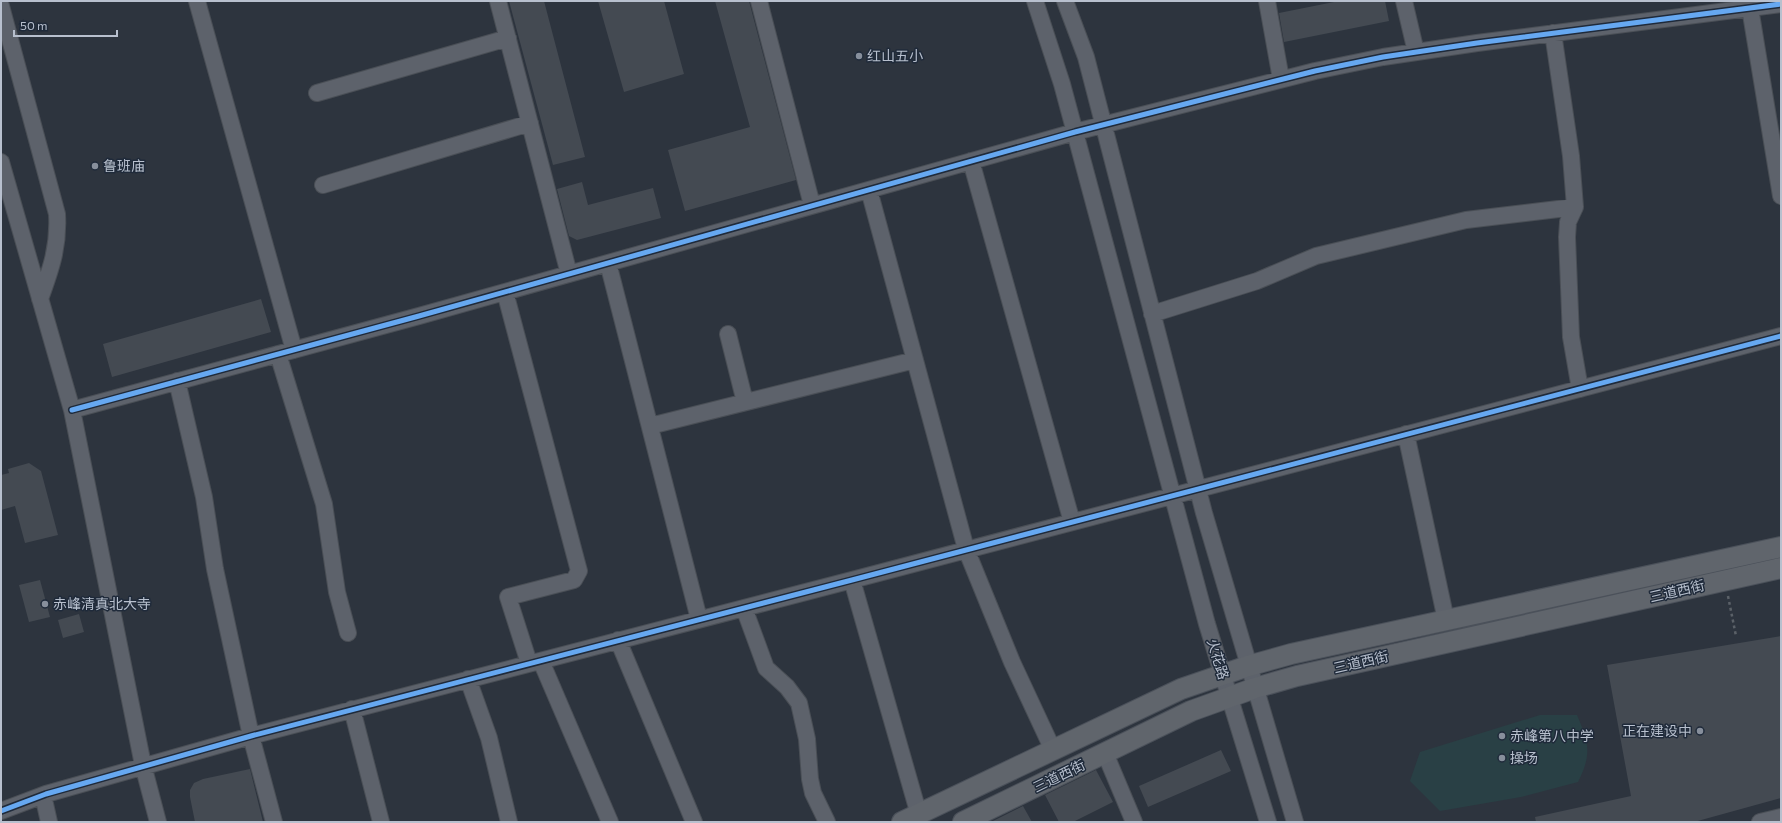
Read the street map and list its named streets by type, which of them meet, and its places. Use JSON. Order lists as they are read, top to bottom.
{
  "streets": {
    "main road": ["三道西街"],
    "street": ["火花路"]
  },
  "crossings": [
    ["三道西街", "火花路"]
  ],
  "places": [
    "红山五小",
    "鲁班庙",
    "赤峰清真北大寺",
    "正在建设中",
    "赤峰第八中学",
    "操场"
  ],
  "scale_bar": "50 m"
}
